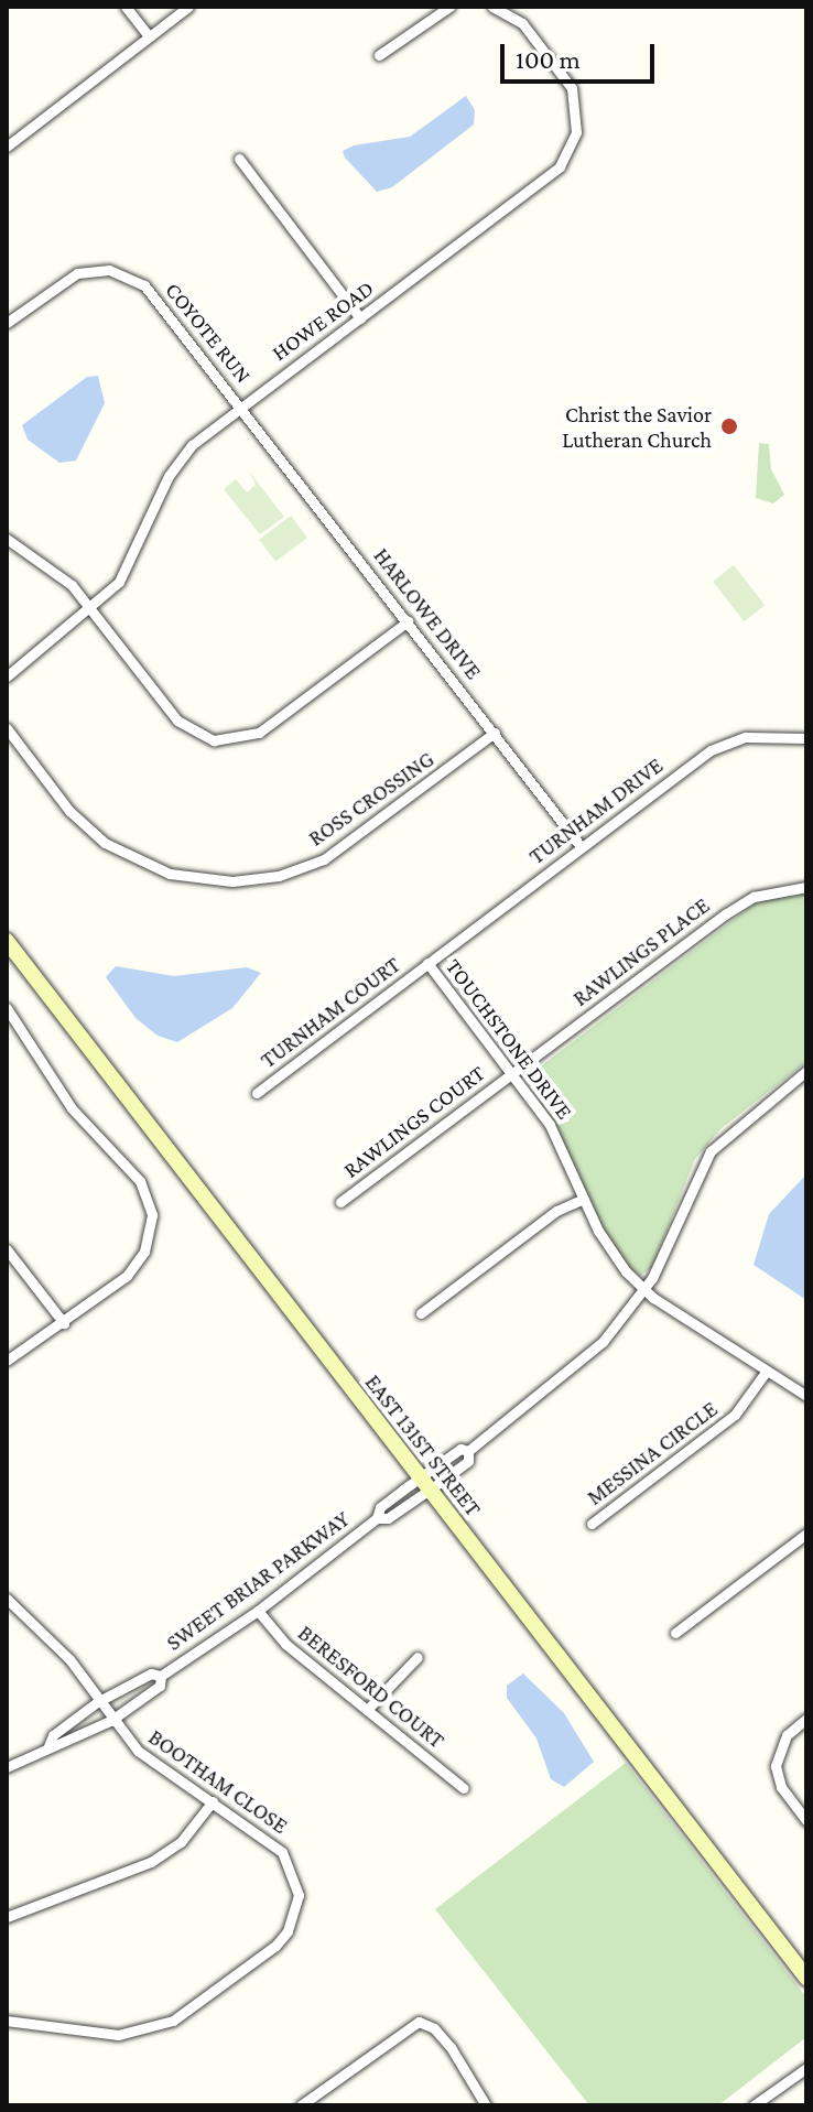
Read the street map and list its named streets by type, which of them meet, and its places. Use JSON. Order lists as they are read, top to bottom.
{
  "streets": {
    "street": [
      "HOWE ROAD",
      "COYOTE RUN",
      "HARLOWE DRIVE",
      "ROSS CROSSING",
      "TURNHAM DRIVE",
      "RAWLINGS PLACE",
      "TURNHAM COURT",
      "TOUCHSTONE DRIVE",
      "RAWLINGS COURT",
      "EAST 131ST STREET",
      "MESSINA CIRCLE",
      "SWEET BRIAR PARKWAY",
      "BERESFORD COURT",
      "BOOTHAM CLOSE"
    ]
  },
  "crossings": [
    ["HOWE ROAD", "COYOTE RUN"],
    ["HOWE ROAD", "HARLOWE DRIVE"],
    ["COYOTE RUN", "HARLOWE DRIVE"],
    ["HARLOWE DRIVE", "ROSS CROSSING"],
    ["HARLOWE DRIVE", "TURNHAM DRIVE"],
    ["TURNHAM DRIVE", "TURNHAM COURT"],
    ["TURNHAM DRIVE", "TOUCHSTONE DRIVE"],
    ["RAWLINGS PLACE", "TOUCHSTONE DRIVE"],
    ["RAWLINGS PLACE", "RAWLINGS COURT"],
    ["TURNHAM COURT", "TOUCHSTONE DRIVE"],
    ["TOUCHSTONE DRIVE", "RAWLINGS COURT"],
    ["TOUCHSTONE DRIVE", "MESSINA CIRCLE"],
    ["TOUCHSTONE DRIVE", "SWEET BRIAR PARKWAY"],
    ["EAST 131ST STREET", "SWEET BRIAR PARKWAY"],
    ["SWEET BRIAR PARKWAY", "BERESFORD COURT"],
    ["SWEET BRIAR PARKWAY", "BOOTHAM CLOSE"]
  ],
  "places": ["Christ the Savior Lutheran Church"],
  "scale_bar": "100 m"
}
